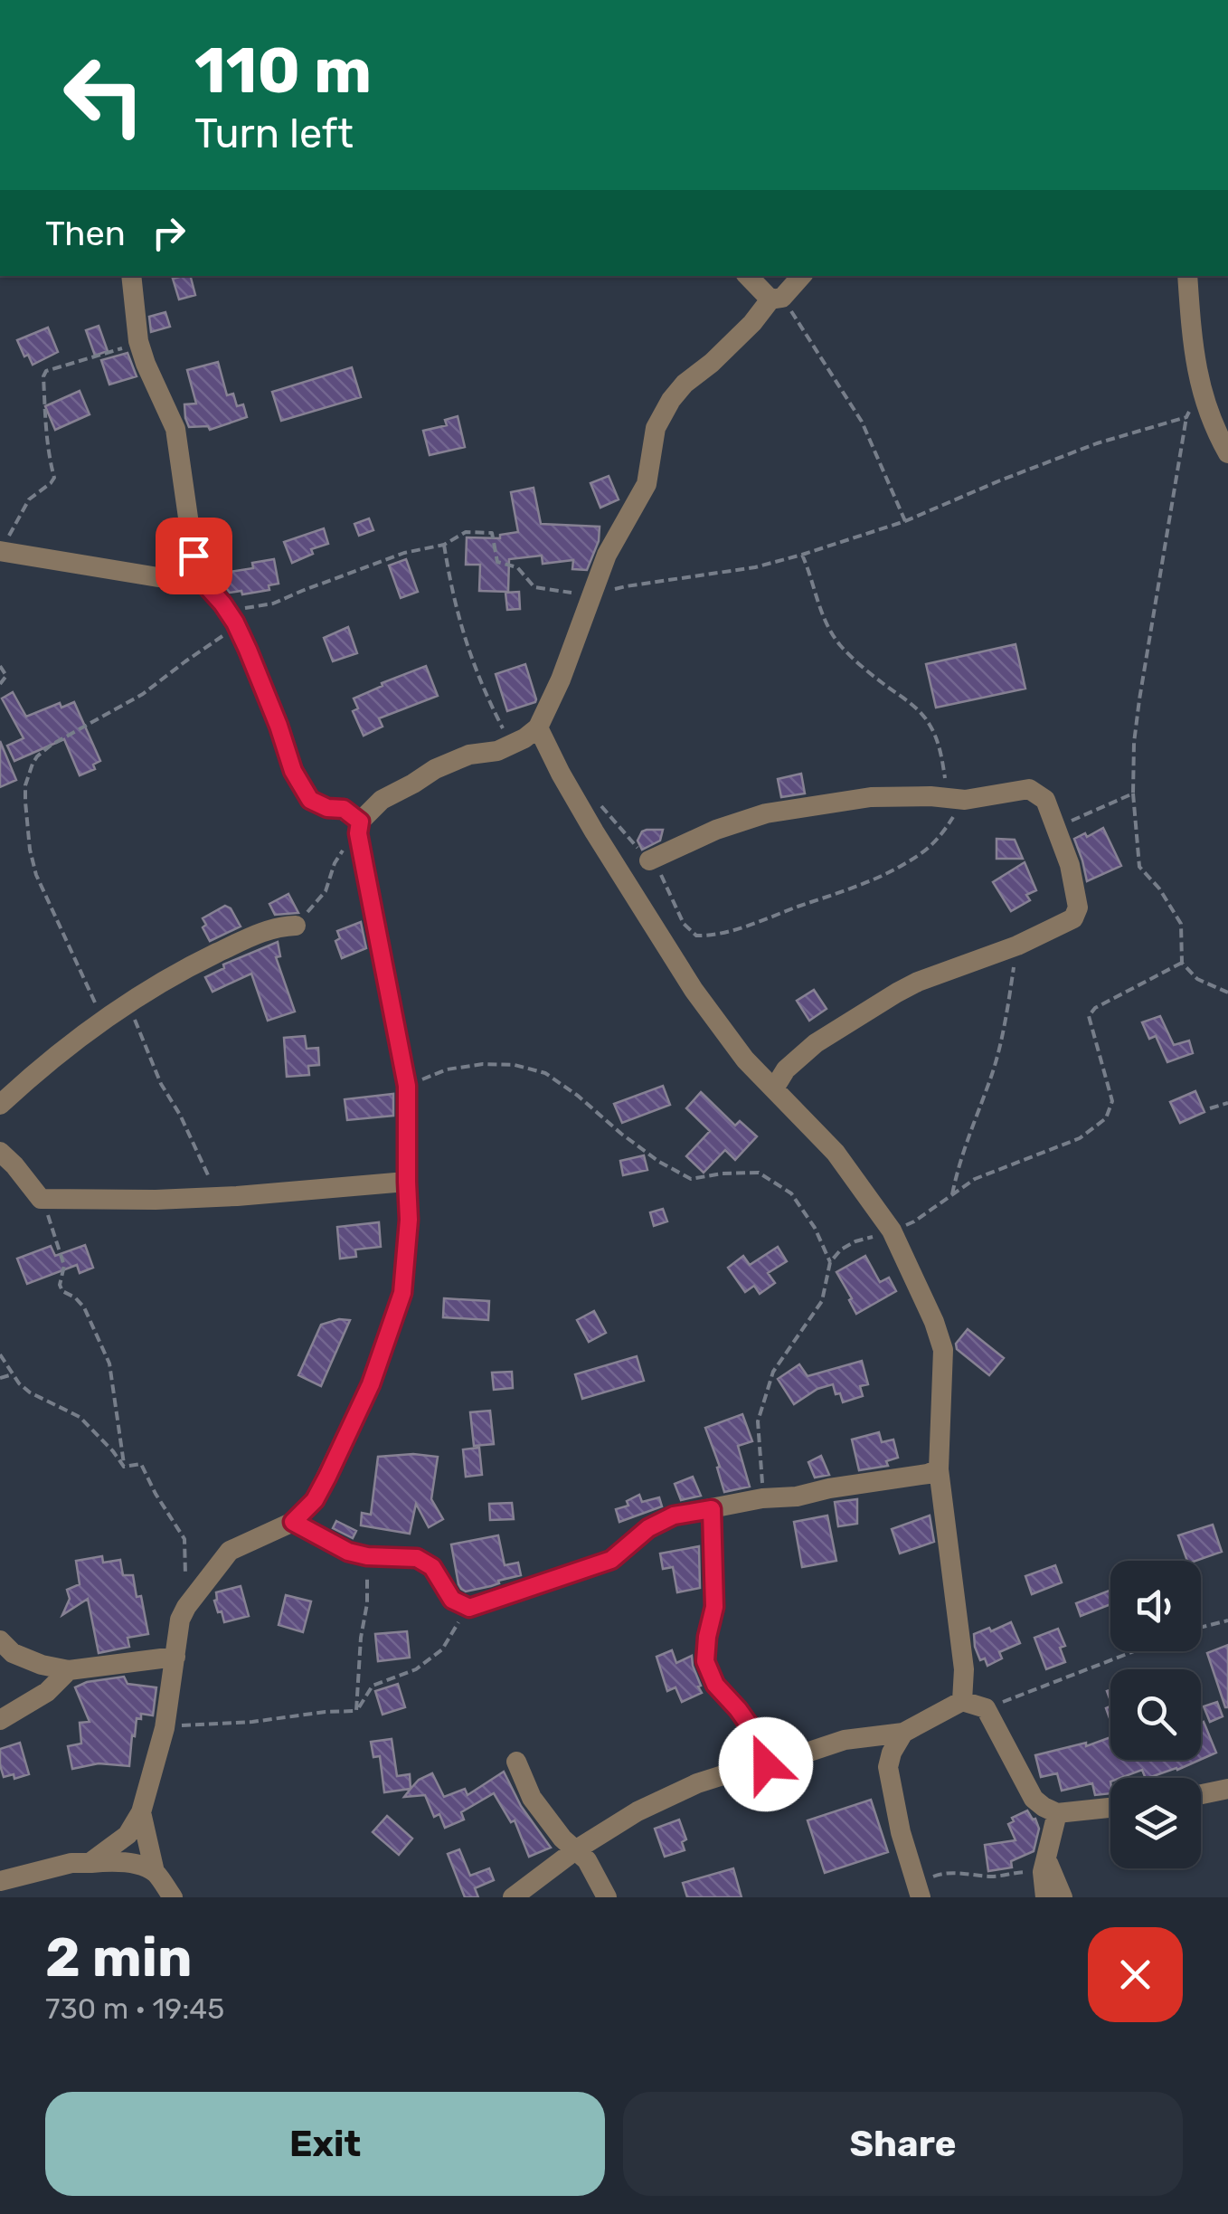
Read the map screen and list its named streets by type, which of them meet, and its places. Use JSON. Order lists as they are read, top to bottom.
{
  "page": {
    "turn": ["110 m", "Turn left"],
    "then": "Then",
    "heading": ["2 min", "730 m · 19:45"],
    "buttons": ["Exit", "Share"]
  }
}
